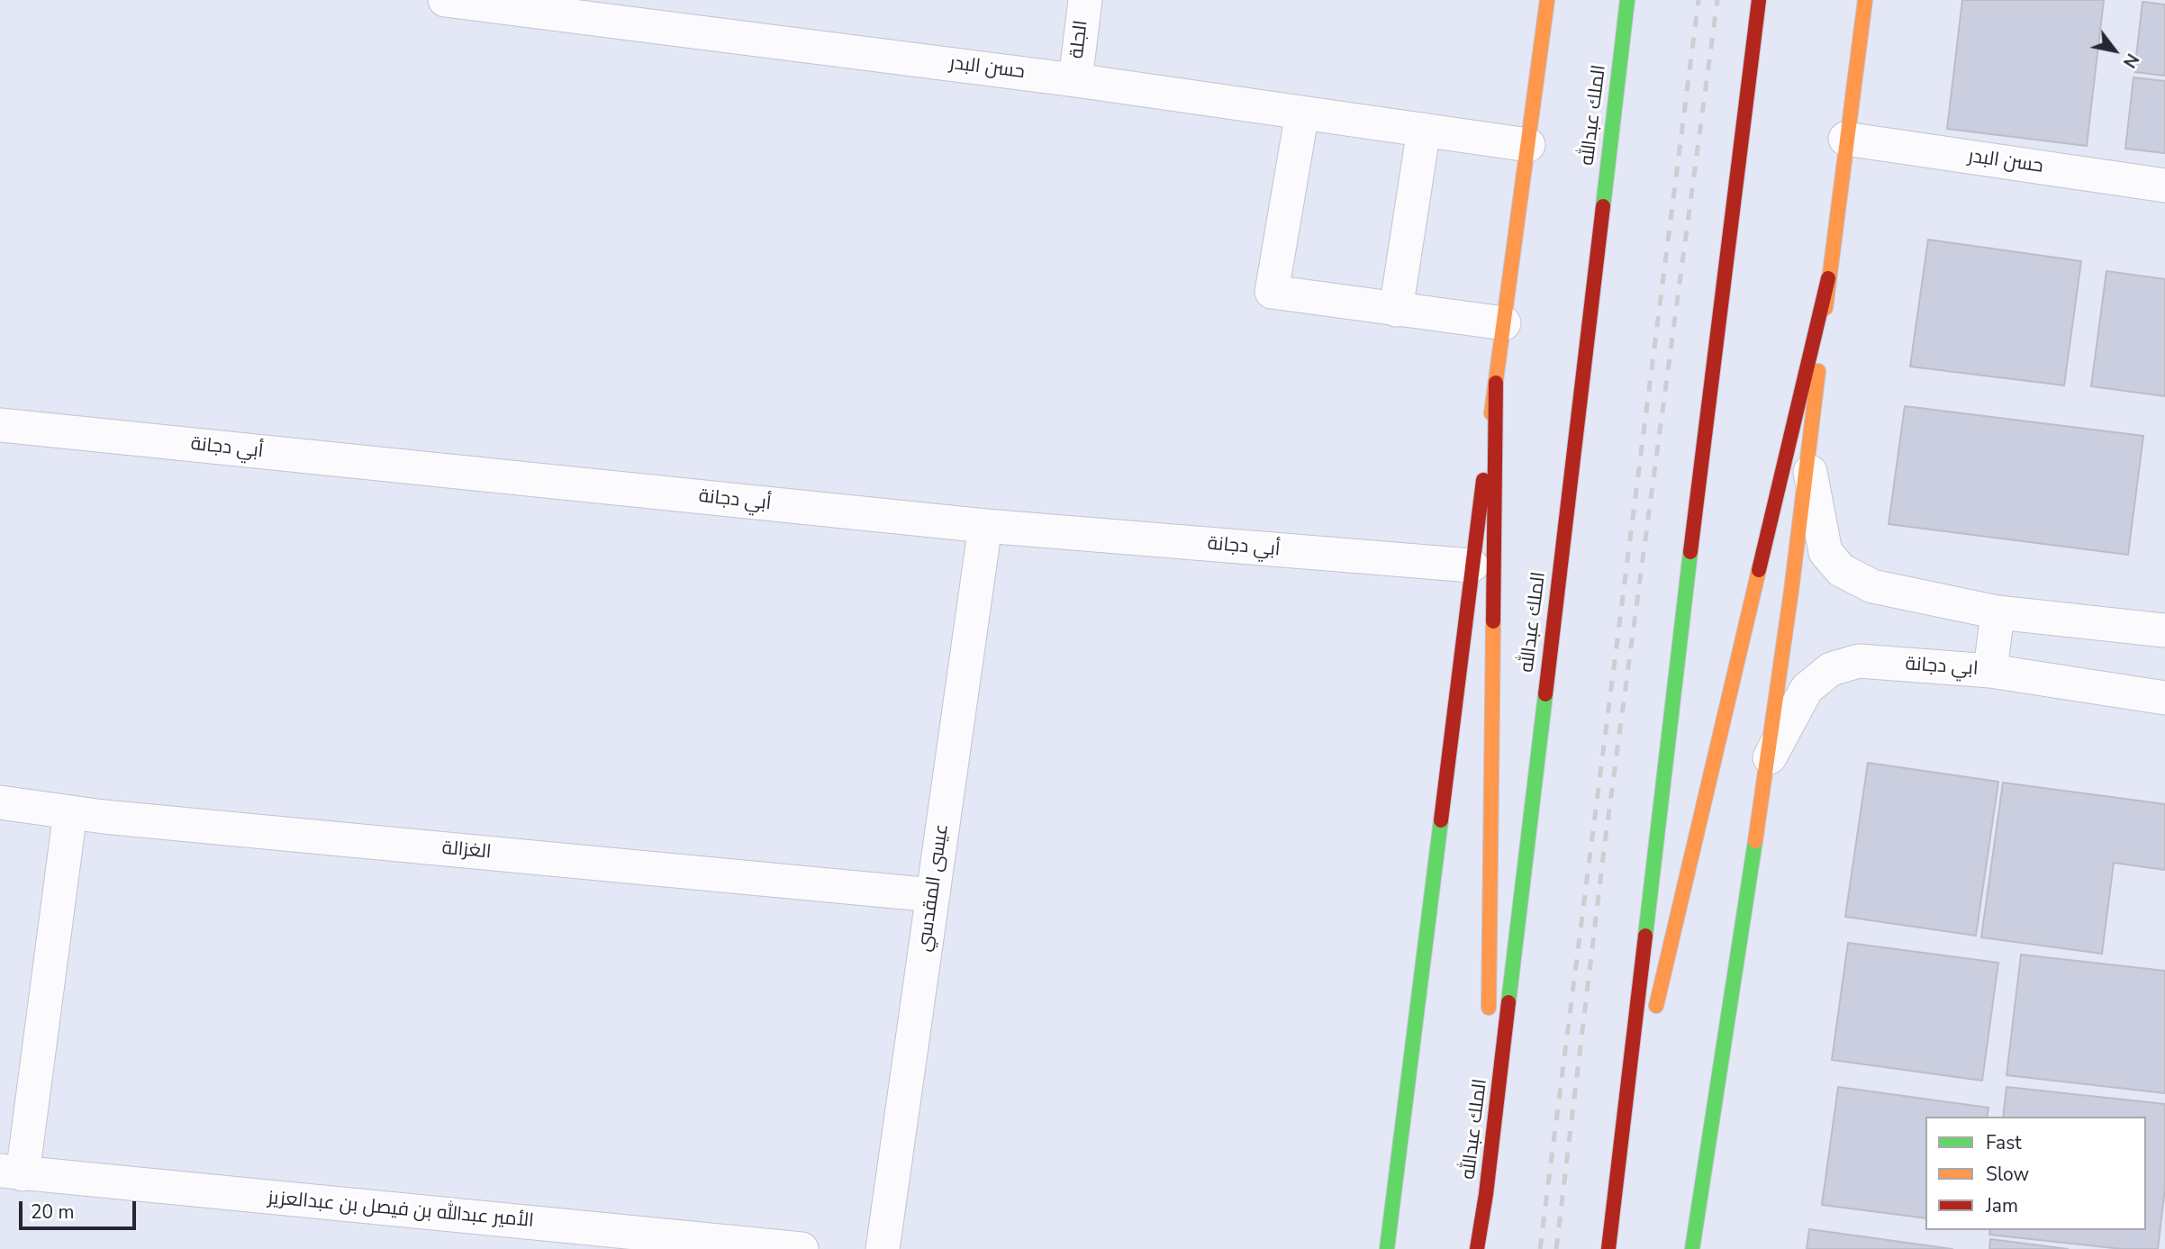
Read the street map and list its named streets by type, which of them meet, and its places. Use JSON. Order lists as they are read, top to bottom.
{
  "streets": {
    "main road": ["الملك عبدالله"],
    "street": [
      "الجلة",
      "حسن البدر",
      "أبي دجانة",
      "ابي دجانة",
      "الغزالة",
      "عيسى المقدسي",
      "الأمير عبدالله بن فيصل بن عبدالعزيز"
    ]
  },
  "crossings": [
    ["الجلة", "حسن البدر"],
    ["أبي دجانة", "عيسى المقدسي"],
    ["الغزالة", "عيسى المقدسي"]
  ],
  "legend": ["Fast", "Slow", "Jam"],
  "scale_bar": "20 m",
  "north": "bottom right"
}
